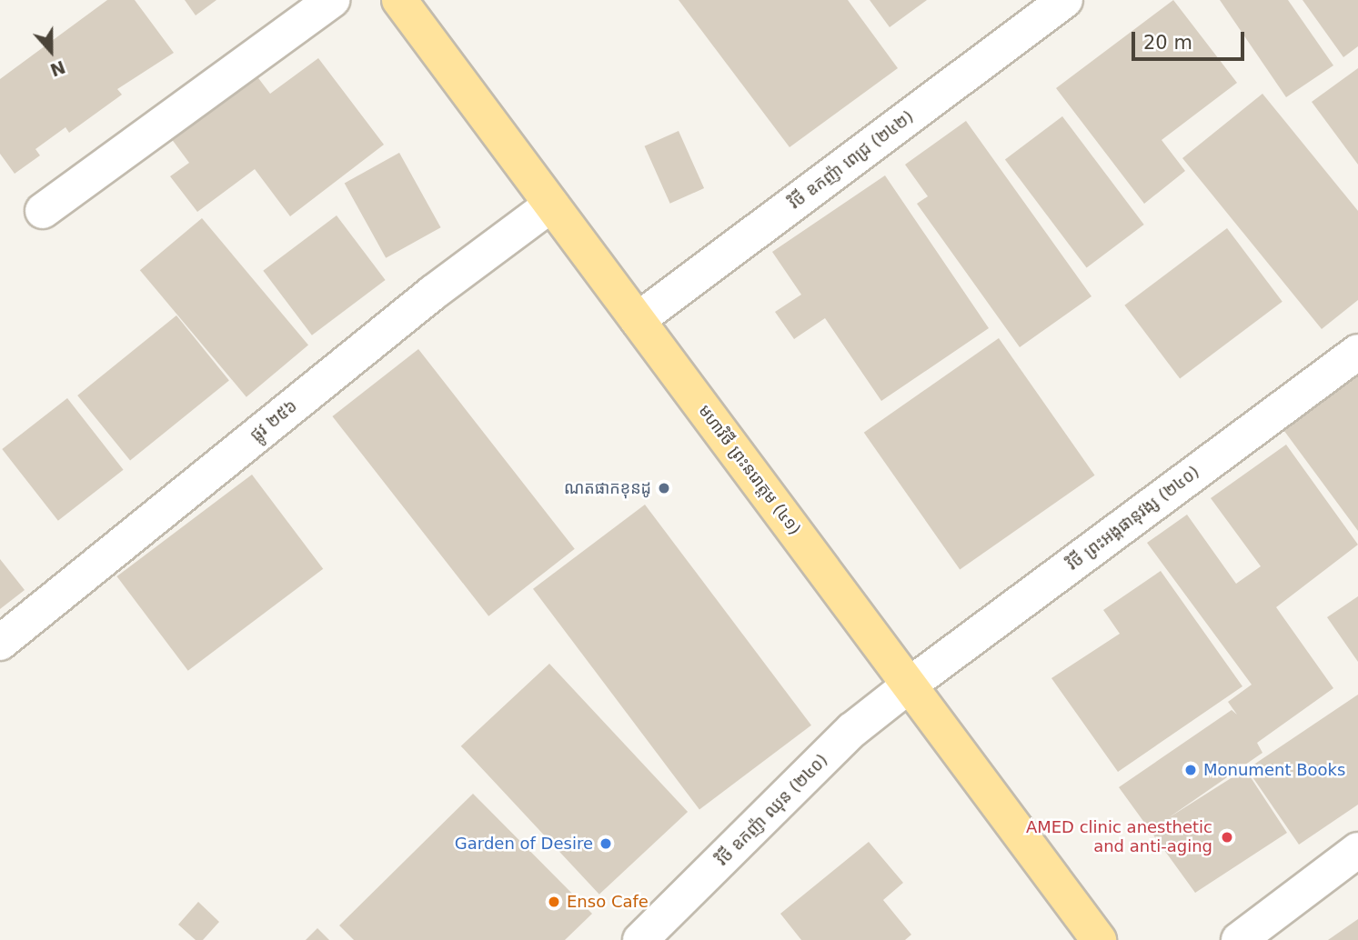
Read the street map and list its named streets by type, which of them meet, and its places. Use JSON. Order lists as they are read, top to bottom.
{
  "streets": {
    "main road": ["មហាវិថី ព្រះនរោត្តម (៤១)"],
    "street": [
      "វិថី ឧកញ៉ា ពេជ្រ (២៤២)",
      "ផ្លូវ ២៥៦",
      "វិថី ព្រះអង្គផានុវង្ស (២៤០)",
      "វិថី ឧកញ៉ា ឈុន (២៤០)"
    ]
  },
  "crossings": [
    ["វិថី ឧកញ៉ា ពេជ្រ (២៤២)", "មហាវិថី ព្រះនរោត្តម (៤១)"],
    ["ផ្លូវ ២៥៦", "មហាវិថី ព្រះនរោត្តម (៤១)"],
    ["មហាវិថី ព្រះនរោត្តម (៤១)", "វិថី ព្រះអង្គផានុវង្ស (២៤០)"],
    ["មហាវិថី ព្រះនរោត្តម (៤១)", "វិថី ឧកញ៉ា ឈុន (២៤០)"],
    ["វិថី ព្រះអង្គផានុវង្ស (២៤០)", "វិថី ឧកញ៉ា ឈុន (២៤០)"]
  ],
  "places": [
    "ណតផាកខុនដូ",
    "Monument Books",
    "AMED clinic anesthetic and anti-aging",
    "Garden of Desire",
    "Enso Cafe"
  ],
  "scale_bar": "20 m",
  "north": "bottom"
}
